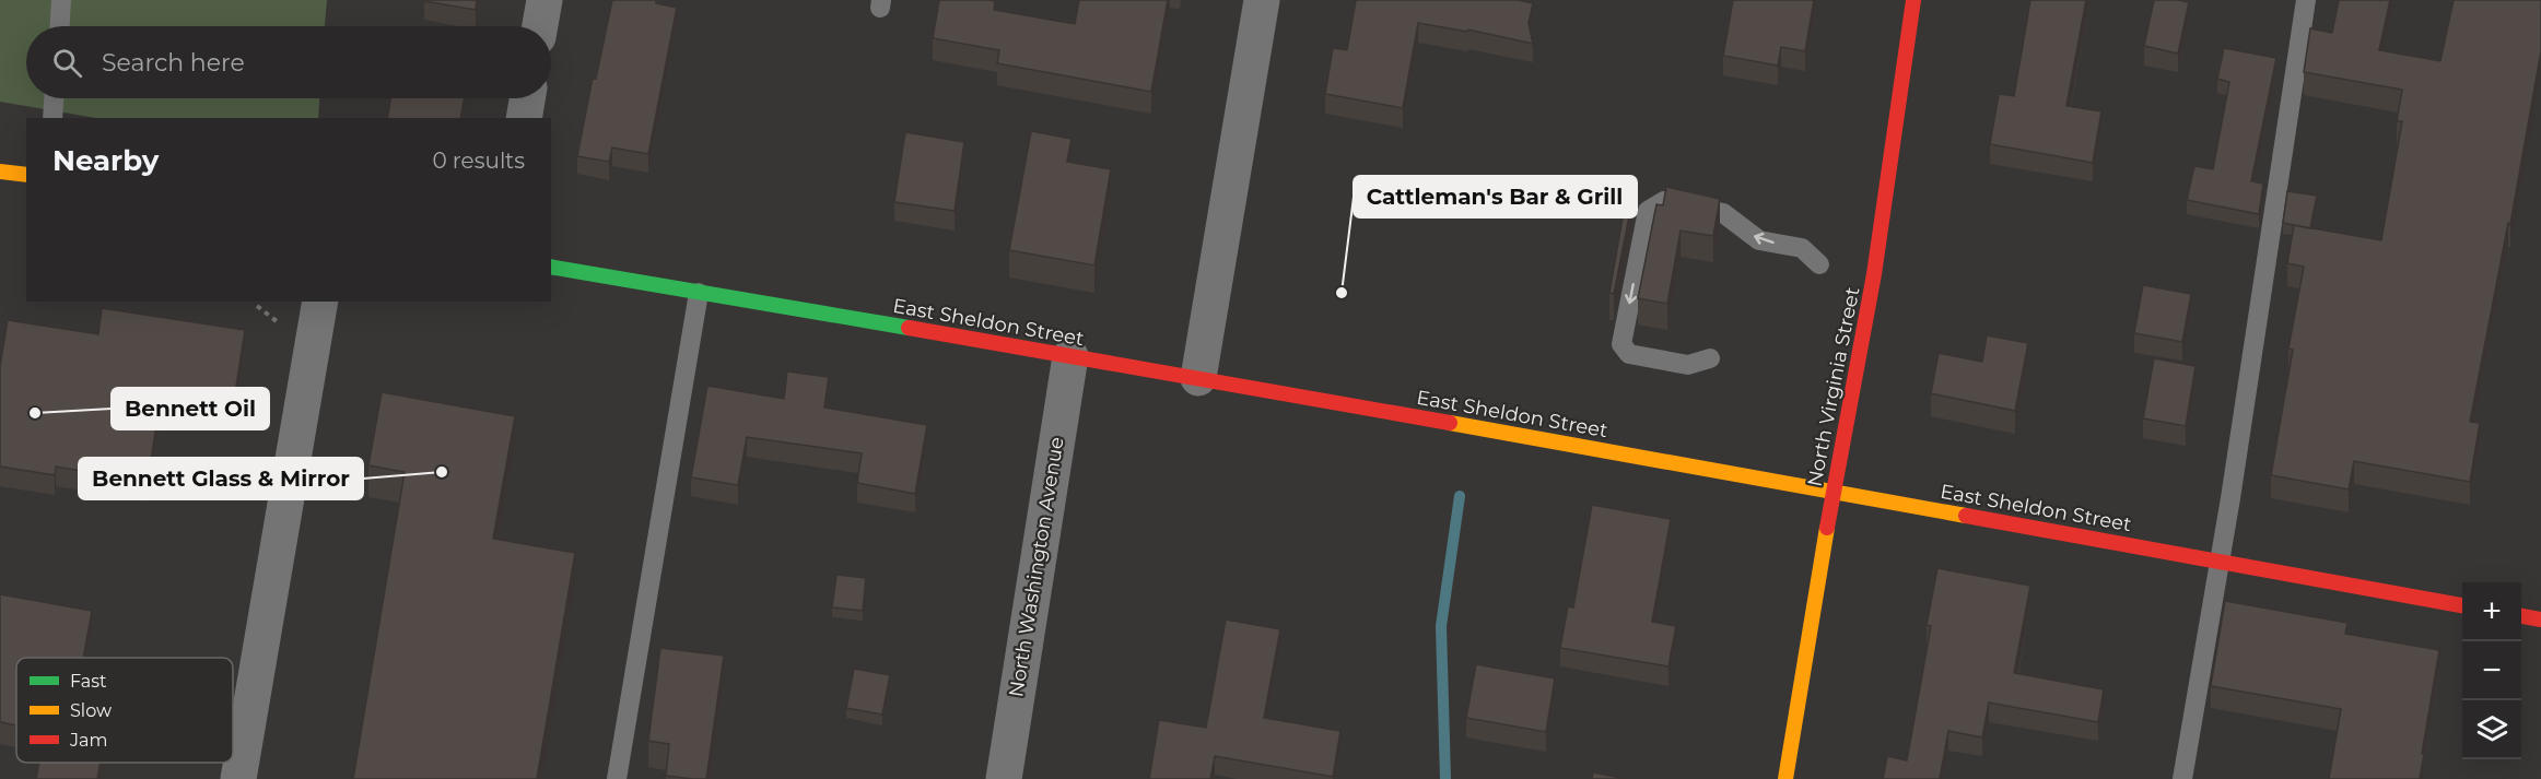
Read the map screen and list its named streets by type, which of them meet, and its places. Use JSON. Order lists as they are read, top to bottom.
{
  "streets": {
    "main road": ["East Sheldon Street", "North Virginia Street"],
    "street": ["North Washington Avenue"]
  },
  "crossings": [
    ["East Sheldon Street", "North Virginia Street"],
    ["East Sheldon Street", "North Washington Avenue"]
  ],
  "places": ["Cattleman's Bar & Grill", "Bennett Oil", "Bennett Glass & Mirror"],
  "legend": ["Fast", "Slow", "Jam"],
  "page": {
    "search": "Search here",
    "heading": ["Nearby", "0 results"],
    "map_buttons": ["+", "−"]
  }
}
